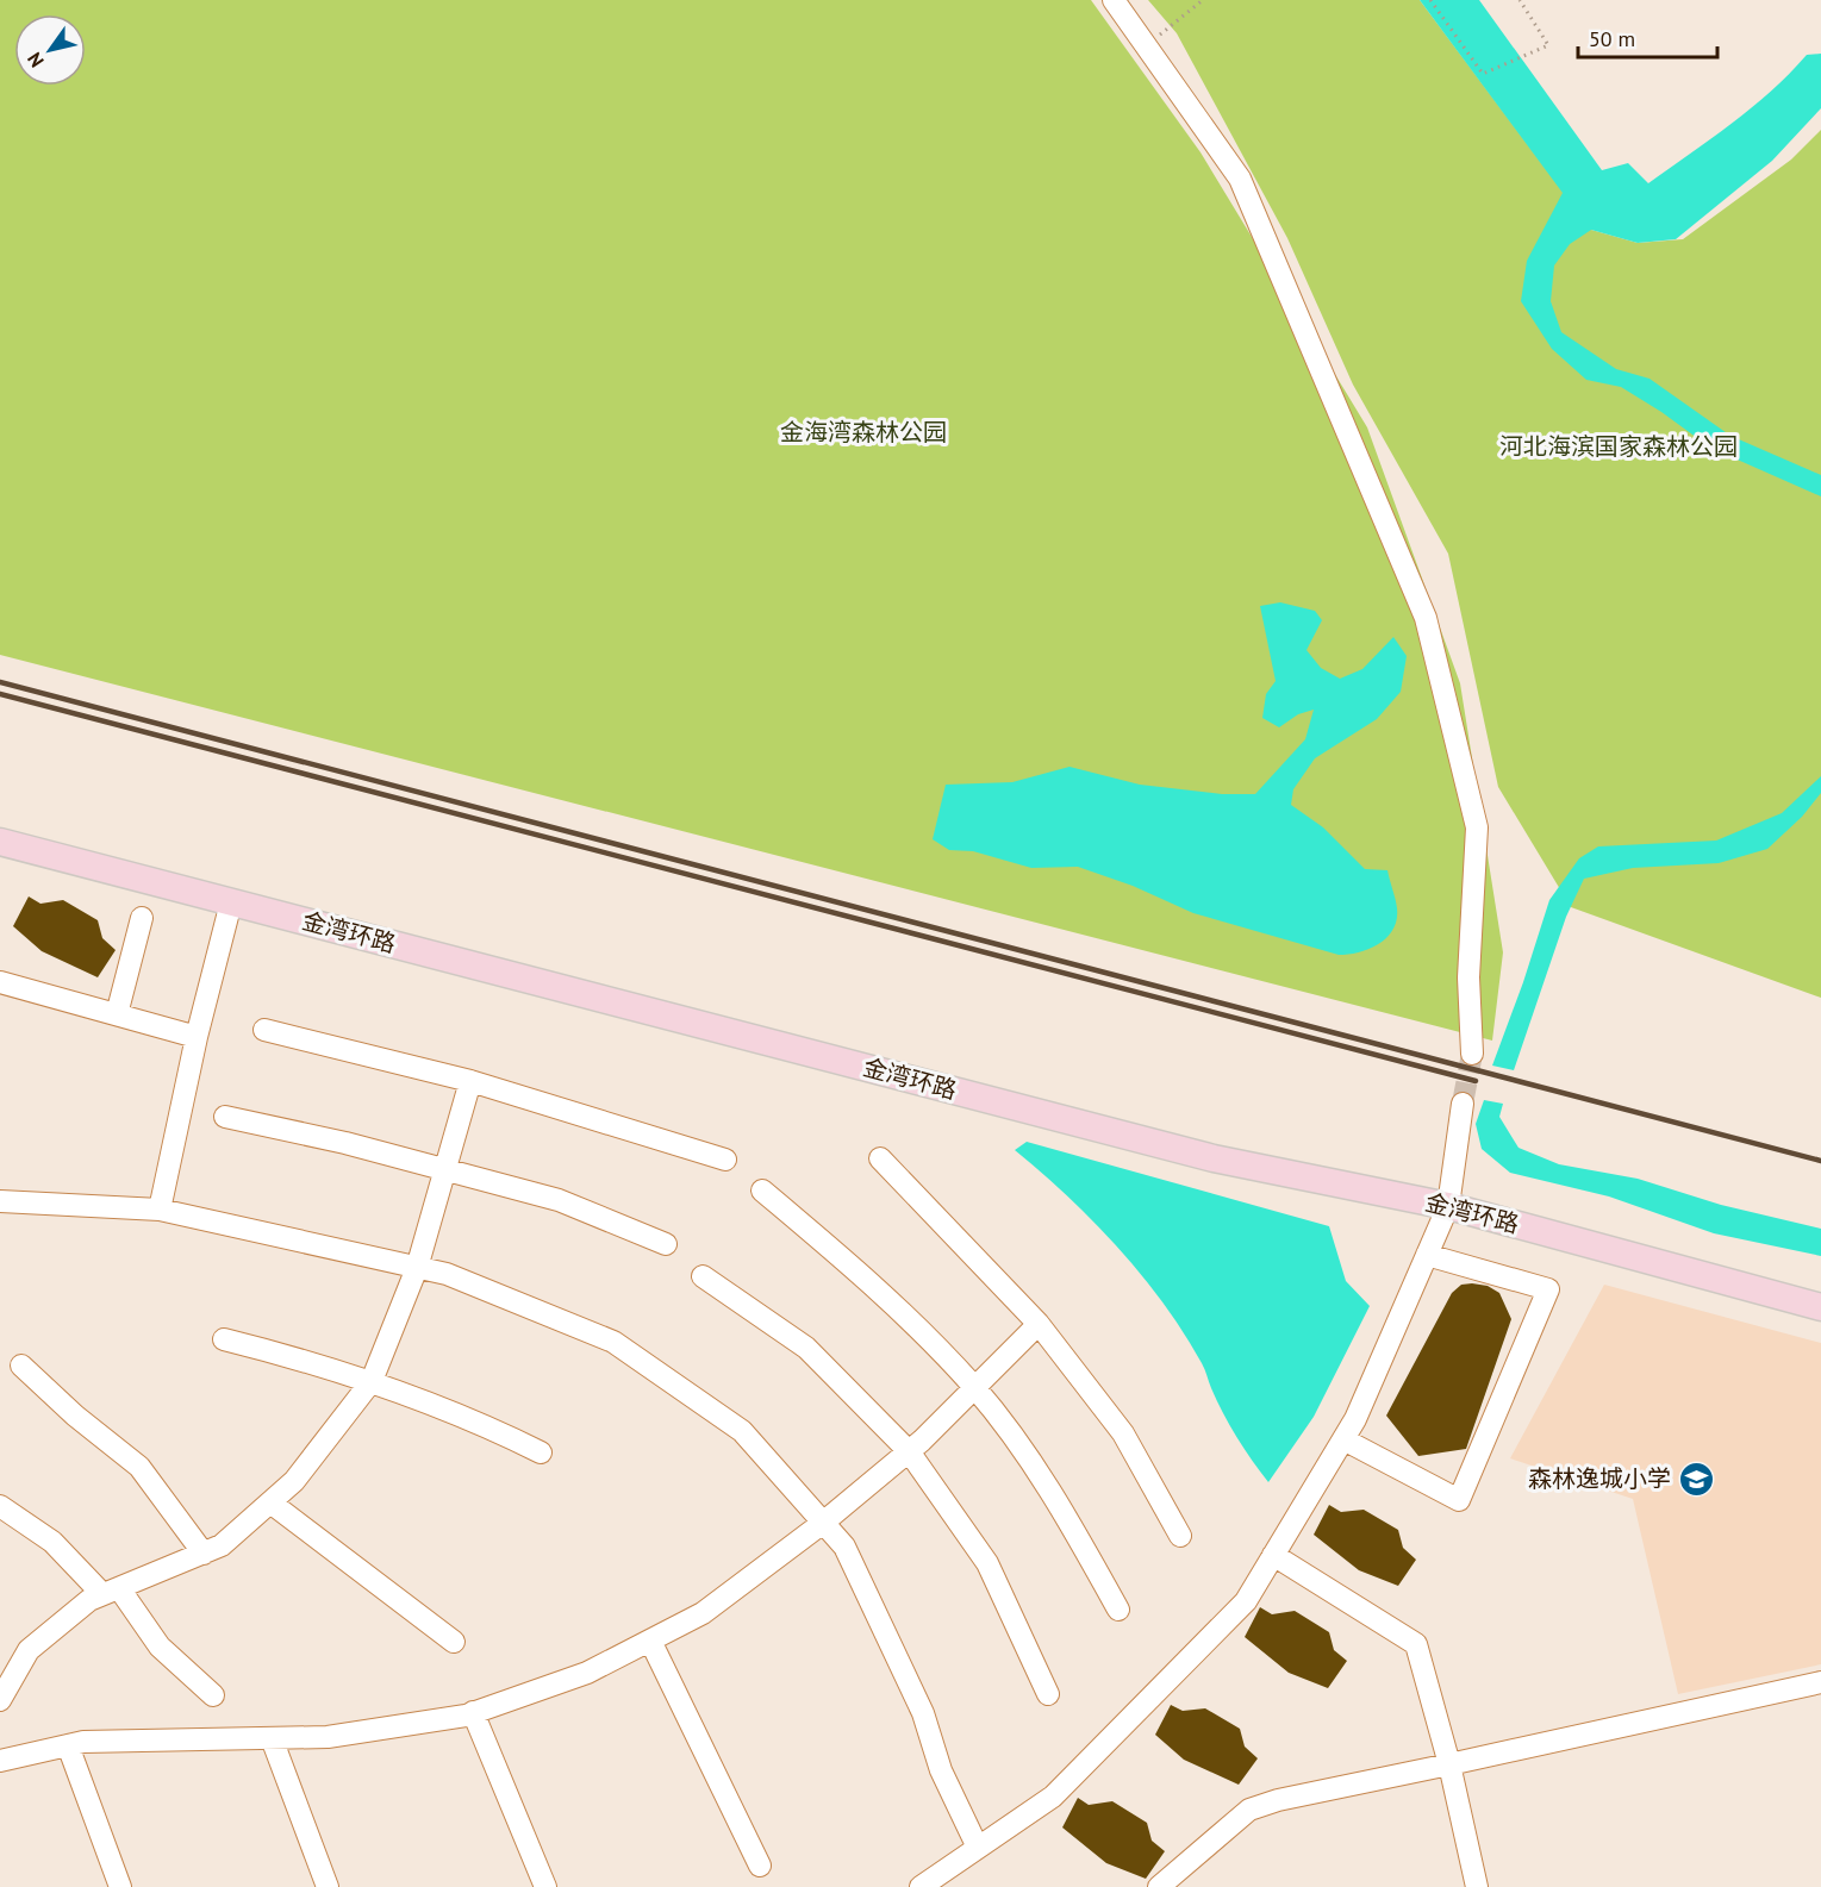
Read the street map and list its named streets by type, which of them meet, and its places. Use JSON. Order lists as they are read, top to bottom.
{
  "streets": {
    "main road": ["金湾环路"]
  },
  "parks": ["金海湾森林公园", "河北海滨国家森林公园"],
  "places": {
    "school or university": ["森林逸城小学"]
  },
  "scale_bar": "50 m",
  "north": "bottom left"
}
